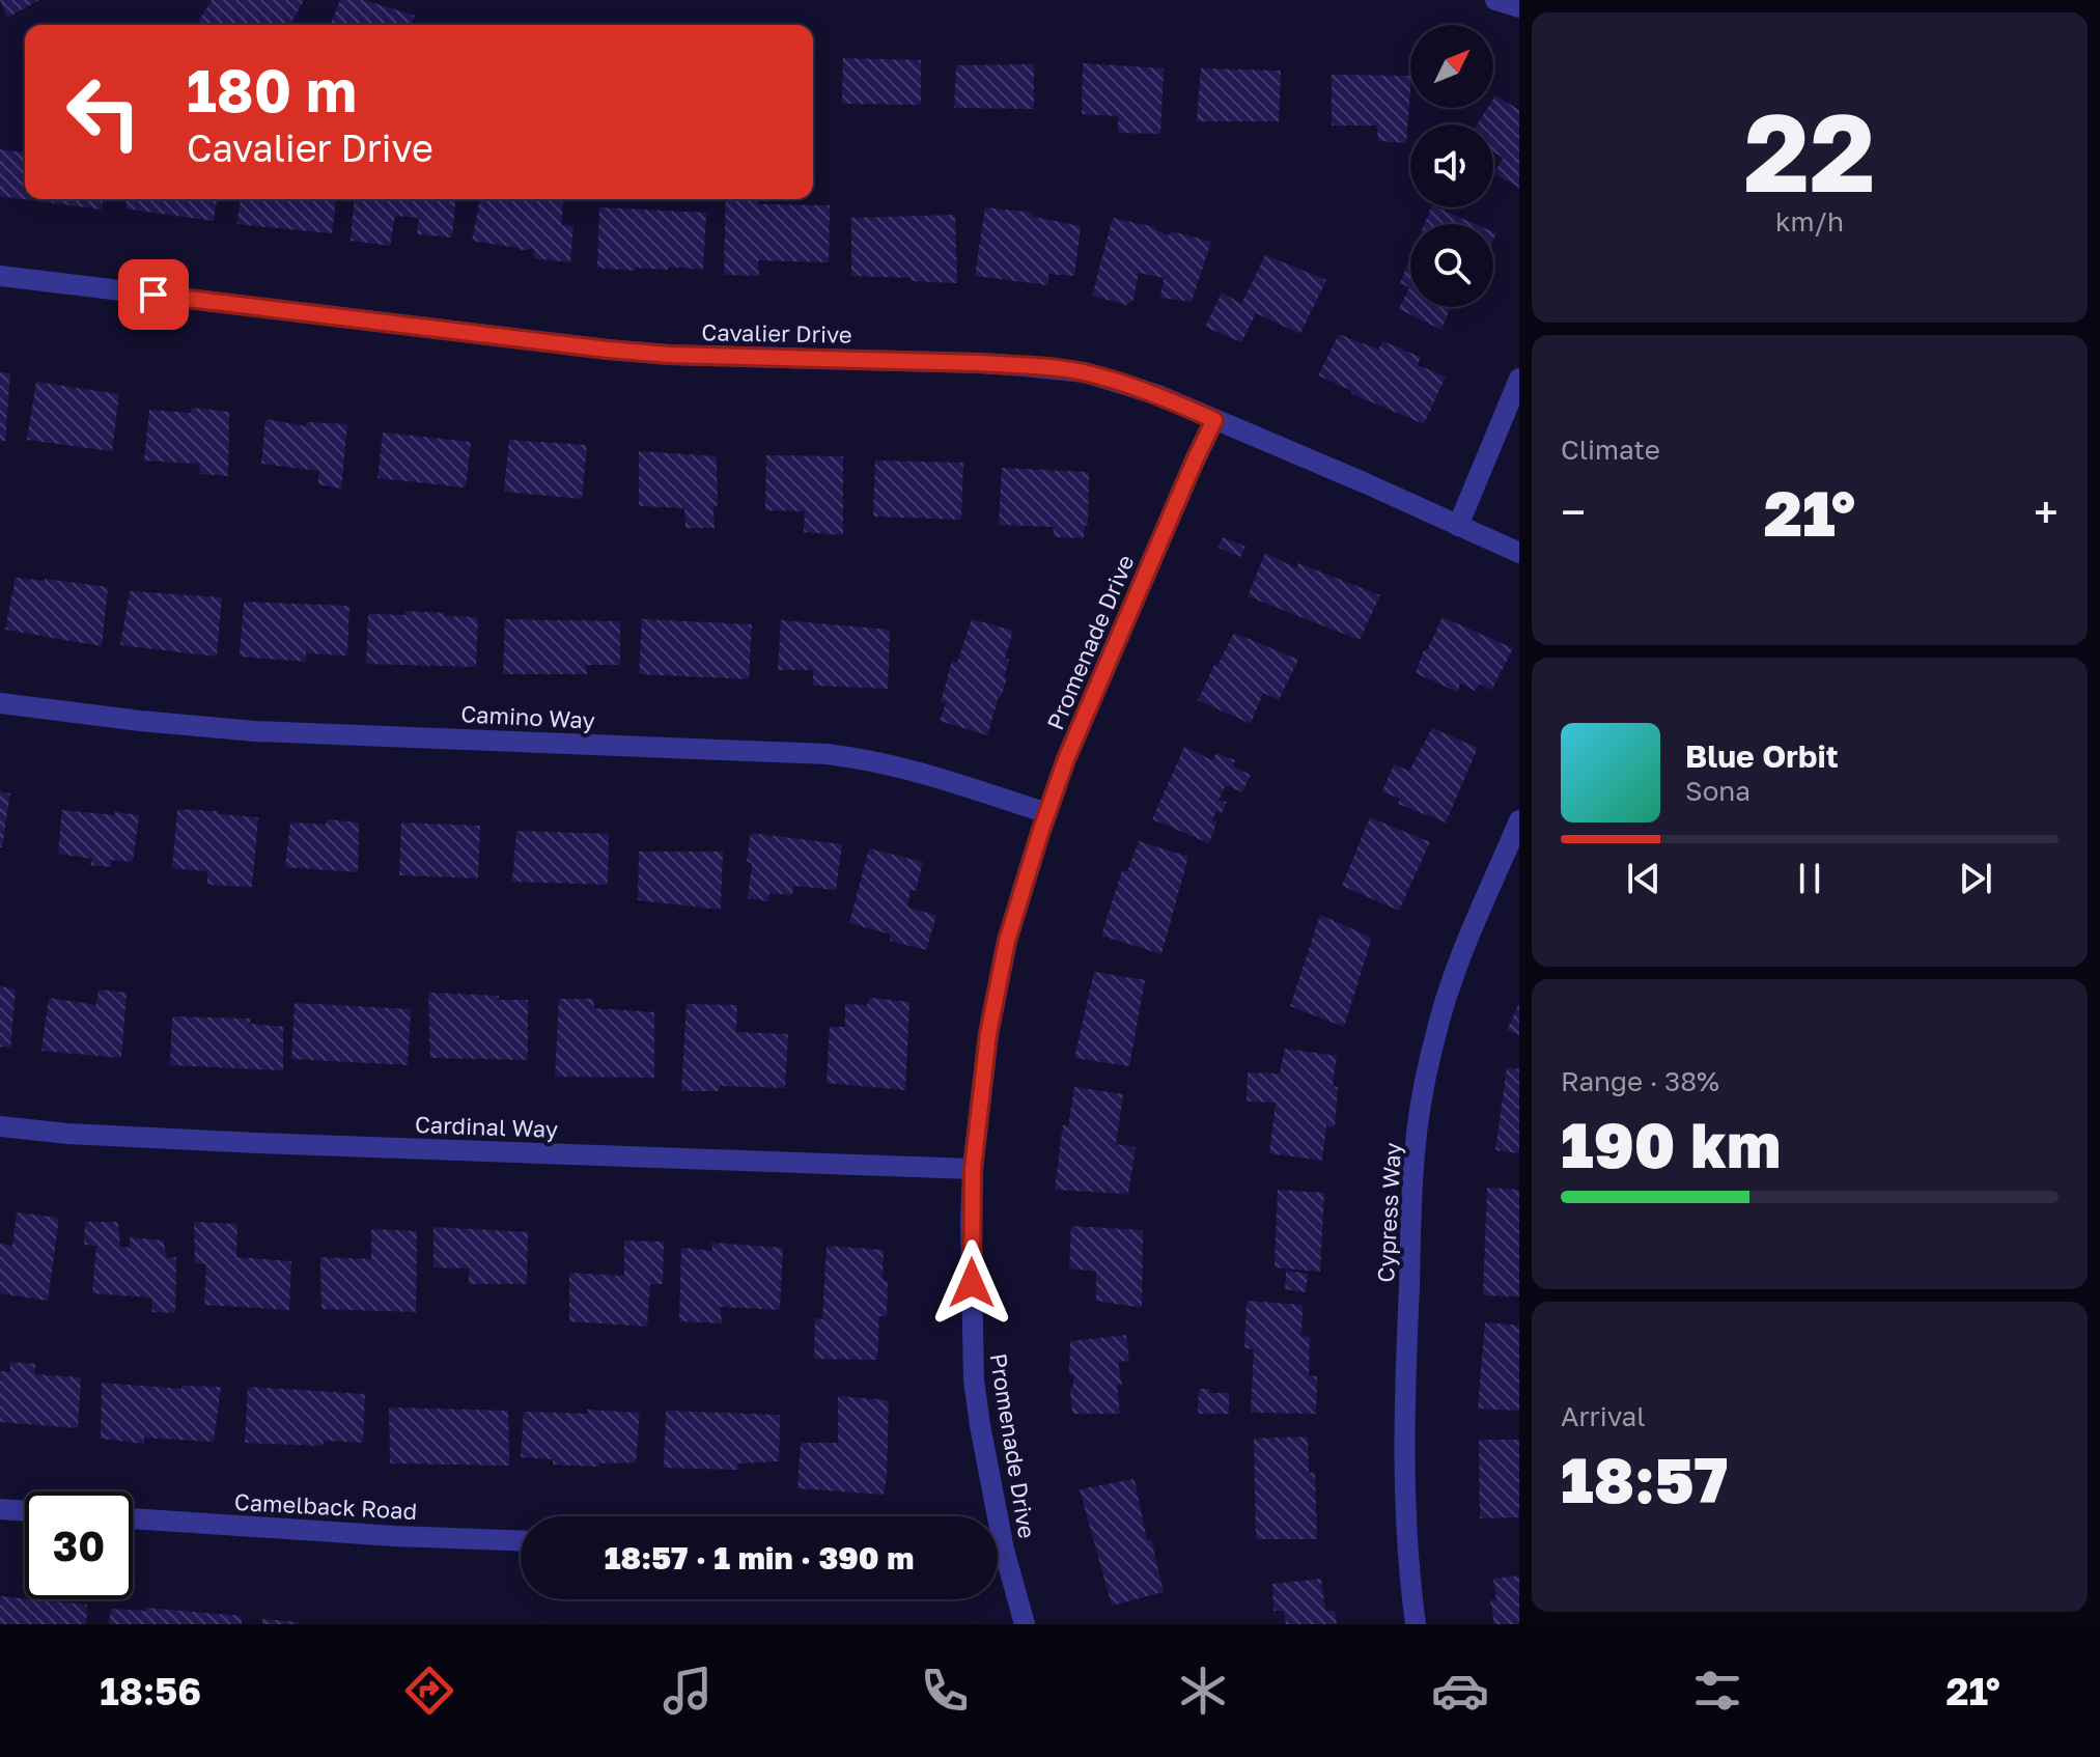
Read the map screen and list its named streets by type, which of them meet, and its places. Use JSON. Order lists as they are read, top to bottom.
{
  "streets": {
    "street": [
      "Cavalier Drive",
      "Promenade Drive",
      "Camino Way",
      "Cardinal Way",
      "Cypress Way",
      "Camelback Road"
    ]
  },
  "crossings": [
    ["Cavalier Drive", "Promenade Drive"],
    ["Promenade Drive", "Camino Way"],
    ["Promenade Drive", "Cardinal Way"]
  ],
  "north": "top right",
  "page": {
    "tile": [
      ["22", "km/h"],
      "Climate",
      ["Range · 38%", "190 km"],
      ["Arrival", "18:57"]
    ],
    "turn": ["180 m", "Cavalier Drive"],
    "heat": ["−", "21°", "+"],
    "song": ["Blue Orbit", "Sona"],
    "limit": "30",
    "trip": "18:57 · 1 min · 390 m",
    "tabs": ["18:56", "21°"]
  }
}
